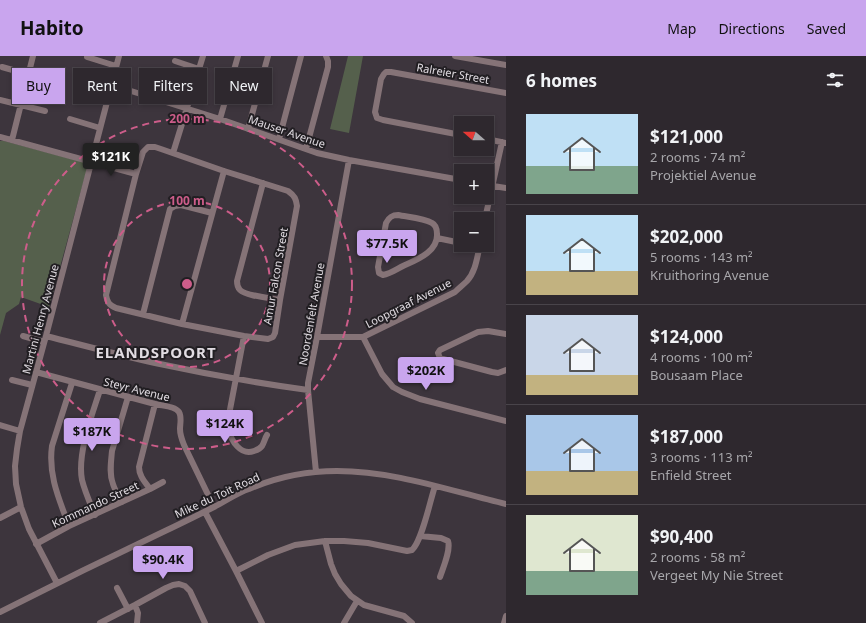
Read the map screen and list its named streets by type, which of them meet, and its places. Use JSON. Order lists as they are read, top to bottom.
{
  "streets": {
    "street": [
      "Ralreier Street",
      "Mauser Avenue",
      "Amur Falcon Street",
      "Loopgraaf Avenue",
      "Noordenfelt Avenue",
      "Martini Henry Avenue",
      "Steyr Avenue",
      "Mike du Toit Road",
      "Kommando Street"
    ]
  },
  "crossings": [
    ["Mauser Avenue", "Noordenfelt Avenue"],
    ["Loopgraaf Avenue", "Noordenfelt Avenue"],
    ["Noordenfelt Avenue", "Mike du Toit Road"],
    ["Martini Henry Avenue", "Steyr Avenue"],
    ["Martini Henry Avenue", "Mike du Toit Road"],
    ["Martini Henry Avenue", "Kommando Street"],
    ["Steyr Avenue", "Mike du Toit Road"]
  ],
  "districts": ["ELANDSPOORT"],
  "north": "left",
  "page": {
    "header": "Habito",
    "nav": ["Map", "Directions", "Saved"],
    "heading": "6 homes",
    "chip": [
      "Buy",
      "Rent",
      "Filters",
      "New"
    ],
    "list": [
      {
        "name": "$121,000",
        "note": "2 rooms · 74 m² · Projektiel Avenue"
      },
      {
        "name": "$202,000",
        "note": "5 rooms · 143 m² · Kruithoring Avenue"
      },
      {
        "name": "$124,000",
        "note": "4 rooms · 100 m² · Bousaam Place"
      },
      {
        "name": "$187,000",
        "note": "3 rooms · 113 m² · Enfield Street"
      },
      {
        "name": "$90,400",
        "note": "2 rooms · 58 m² · Vergeet My Nie Street"
      }
    ],
    "map_buttons": ["+", "−"],
    "price": [
      "$121K",
      "$77.5K",
      "$202K",
      "$124K",
      "$187K",
      "$90.4K"
    ]
  },
  "rings": ["200 m", "100 m"]
}
